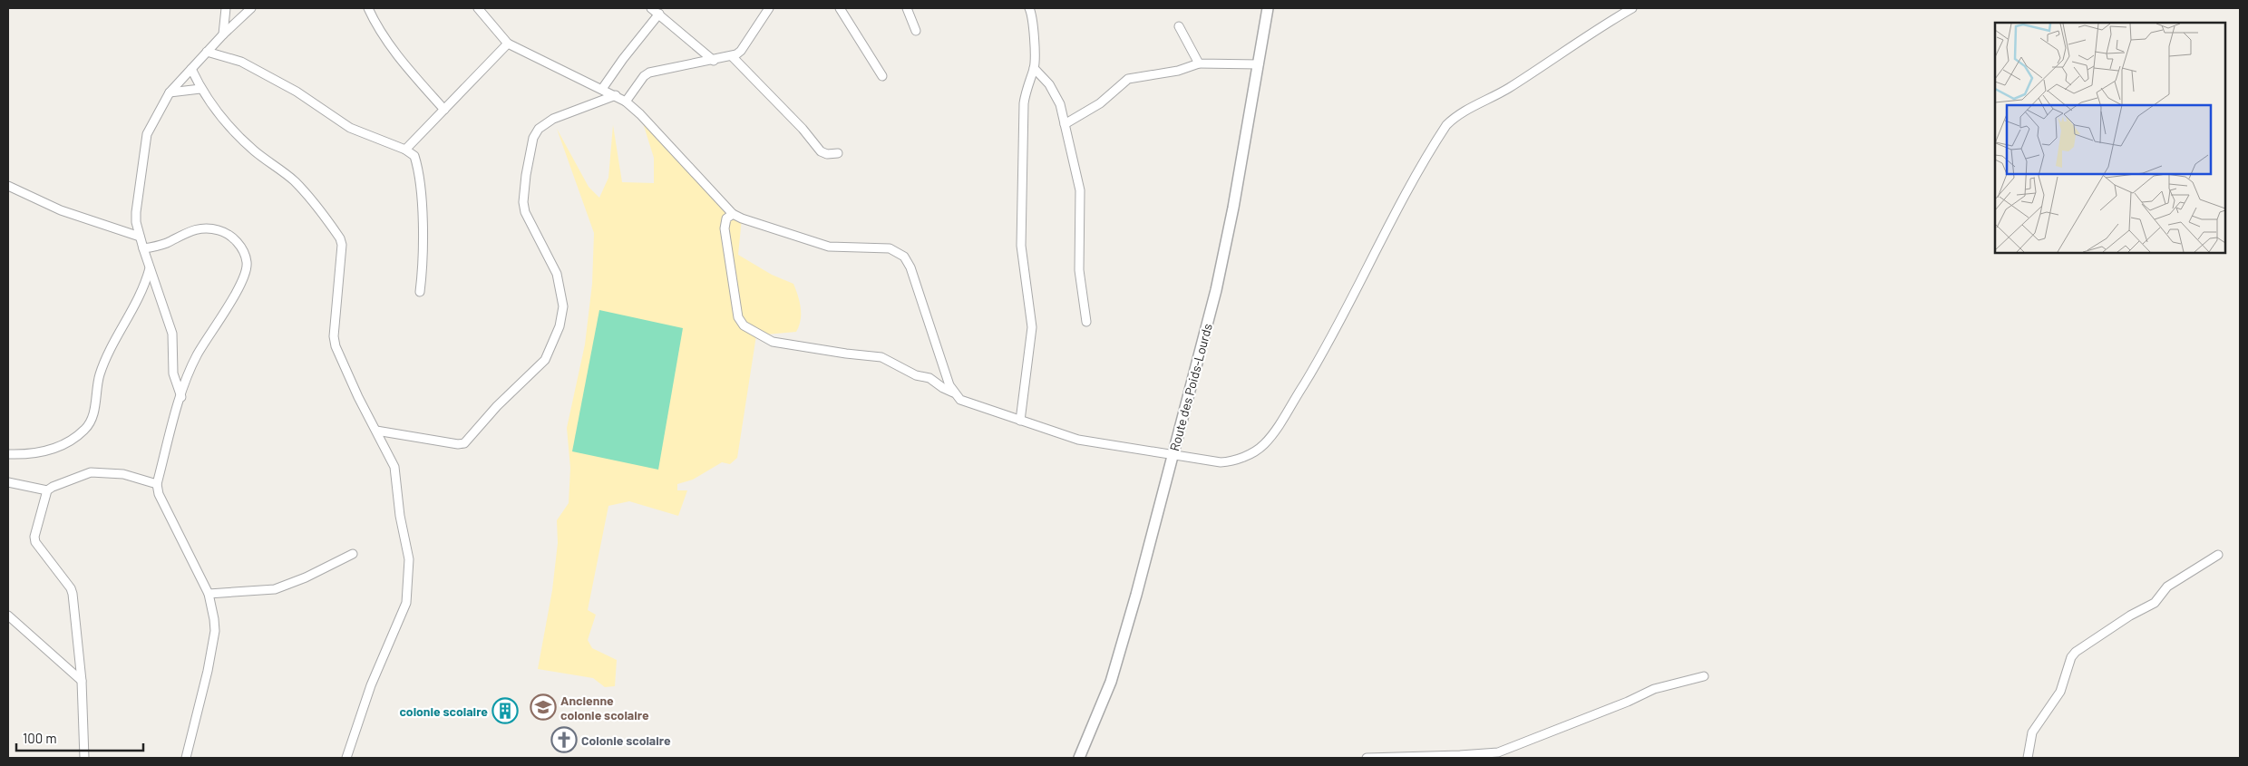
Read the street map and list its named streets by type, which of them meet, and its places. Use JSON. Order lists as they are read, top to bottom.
{
  "streets": {
    "street": ["Route des Poids-Lourds"]
  },
  "places": {
    "school or university": ["Ancienne colonie scolaire"],
    "building": ["colonie scolaire"],
    "church": ["Colonie scolaire"]
  },
  "scale_bar": "100 m"
}
